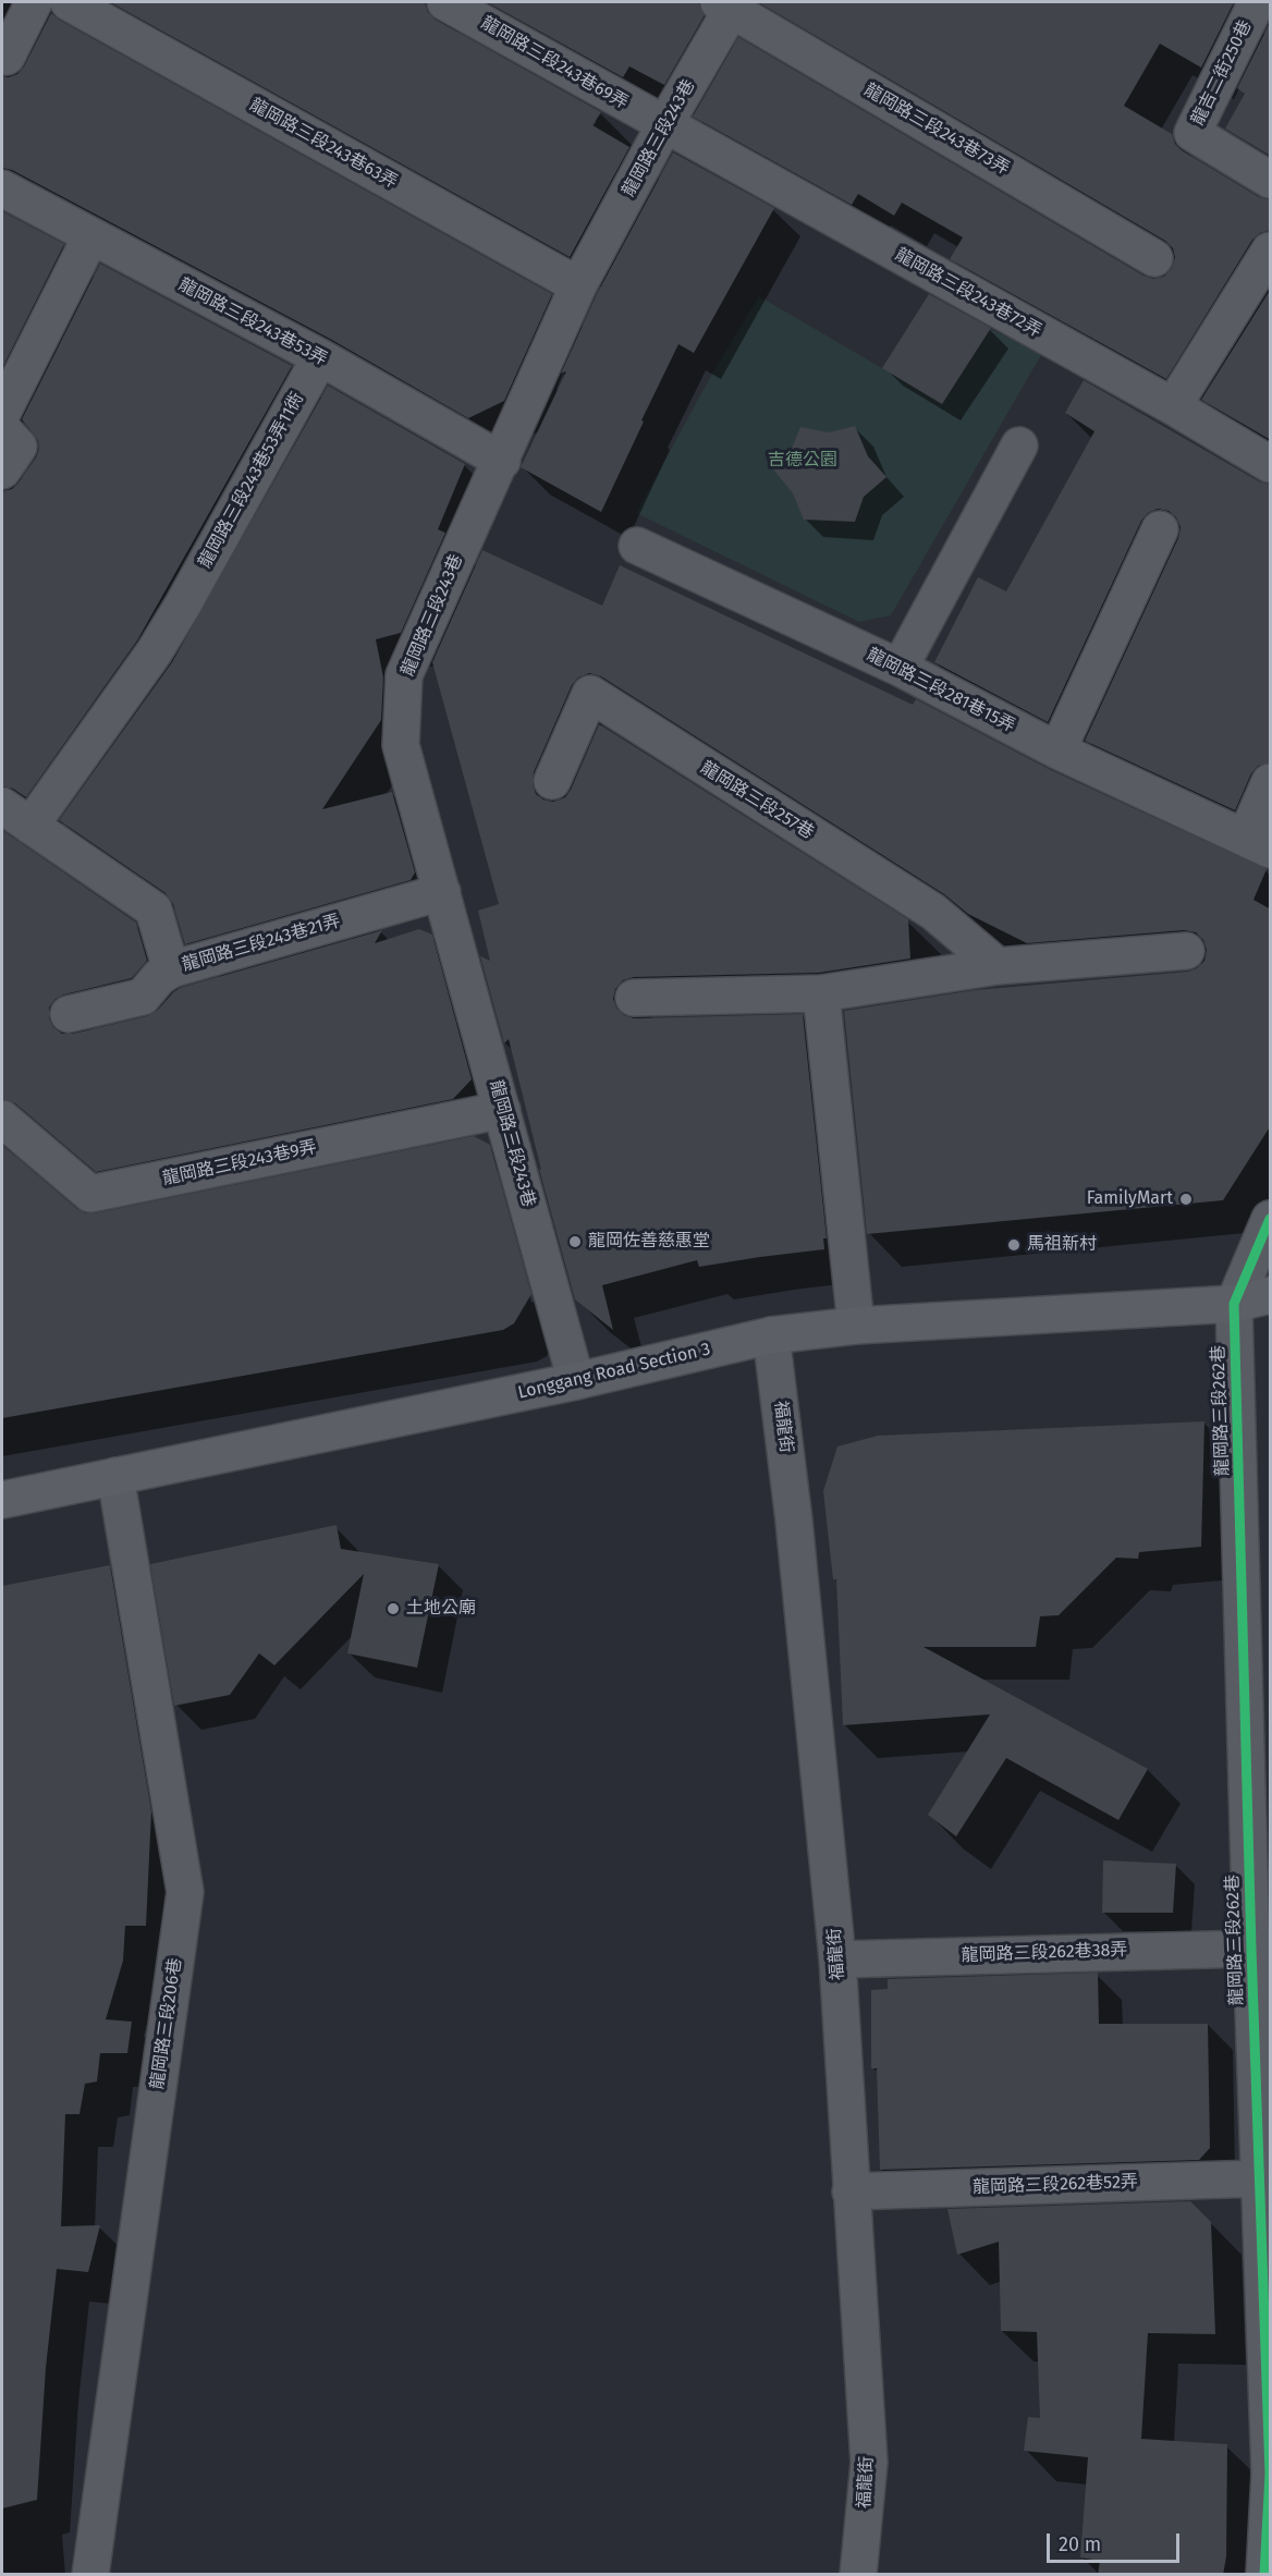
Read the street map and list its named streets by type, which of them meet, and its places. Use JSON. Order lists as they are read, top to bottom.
{
  "streets": {
    "main road": ["Longgang Road Section 3"],
    "street": [
      "龍岡路三段243巷69弄",
      "龍吉二街250巷",
      "龍岡路三段243巷73弄",
      "龍岡路三段243巷",
      "龍岡路三段243巷63弄",
      "龍岡路三段243巷72弄",
      "龍岡路三段243巷53弄",
      "龍岡路三段243巷53弄11衖",
      "龍岡路三段281巷15弄",
      "龍岡路三段257巷",
      "龍岡路三段243巷21弄",
      "龍岡路三段243巷9弄",
      "龍岡路三段262巷",
      "福龍街",
      "龍岡路三段262巷38弄",
      "龍岡路三段206巷",
      "龍岡路三段262巷52弄"
    ]
  },
  "crossings": [
    ["龍岡路三段243巷69弄", "龍岡路三段243巷"],
    ["龍岡路三段243巷69弄", "龍岡路三段243巷72弄"],
    ["龍岡路三段243巷73弄", "龍岡路三段243巷"],
    ["龍岡路三段243巷", "龍岡路三段243巷63弄"],
    ["龍岡路三段243巷", "龍岡路三段243巷72弄"],
    ["龍岡路三段243巷", "龍岡路三段243巷53弄"],
    ["龍岡路三段243巷", "龍岡路三段243巷21弄"],
    ["龍岡路三段243巷", "龍岡路三段243巷9弄"],
    ["龍岡路三段243巷", "Longgang Road Section 3"],
    ["龍岡路三段243巷53弄", "龍岡路三段243巷53弄11衖"],
    ["龍岡路三段243巷53弄11衖", "龍岡路三段243巷21弄"],
    ["Longgang Road Section 3", "龍岡路三段262巷"],
    ["Longgang Road Section 3", "福龍街"],
    ["Longgang Road Section 3", "龍岡路三段206巷"],
    ["龍岡路三段262巷", "龍岡路三段262巷38弄"],
    ["龍岡路三段262巷", "龍岡路三段262巷52弄"],
    ["福龍街", "龍岡路三段262巷38弄"],
    ["福龍街", "龍岡路三段262巷52弄"]
  ],
  "parks": ["吉德公園"],
  "places": [
    "FamilyMart",
    "龍岡佐善慈惠堂",
    "馬祖新村",
    "土地公廟"
  ],
  "scale_bar": "20 m"
}
